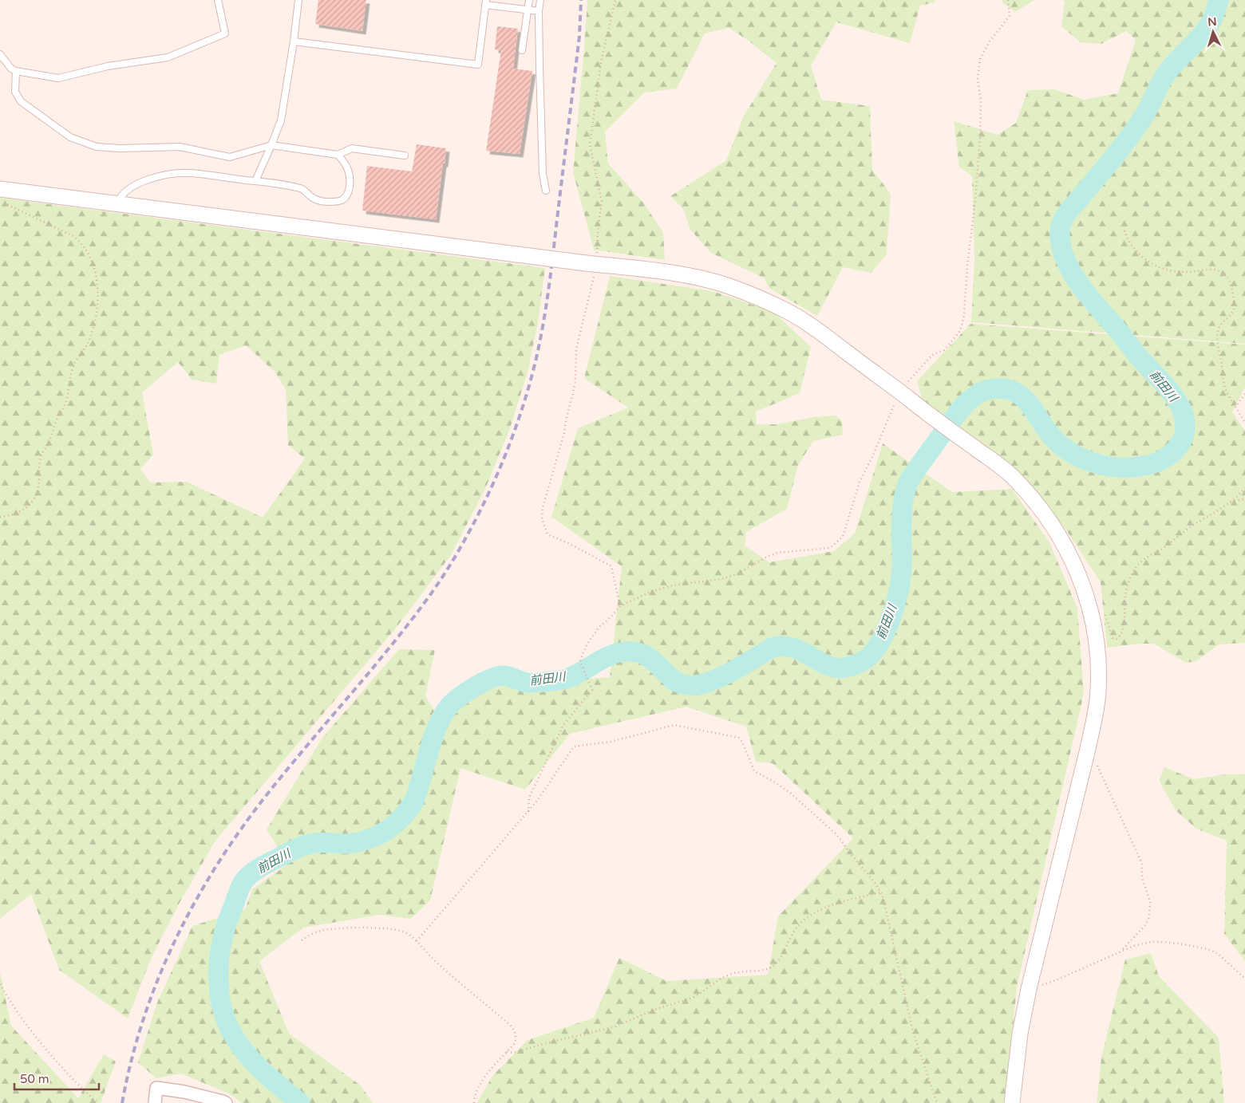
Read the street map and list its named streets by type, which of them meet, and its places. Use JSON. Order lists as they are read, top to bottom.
{
  "water": ["前田川"],
  "scale_bar": "50 m",
  "north": "top"
}
